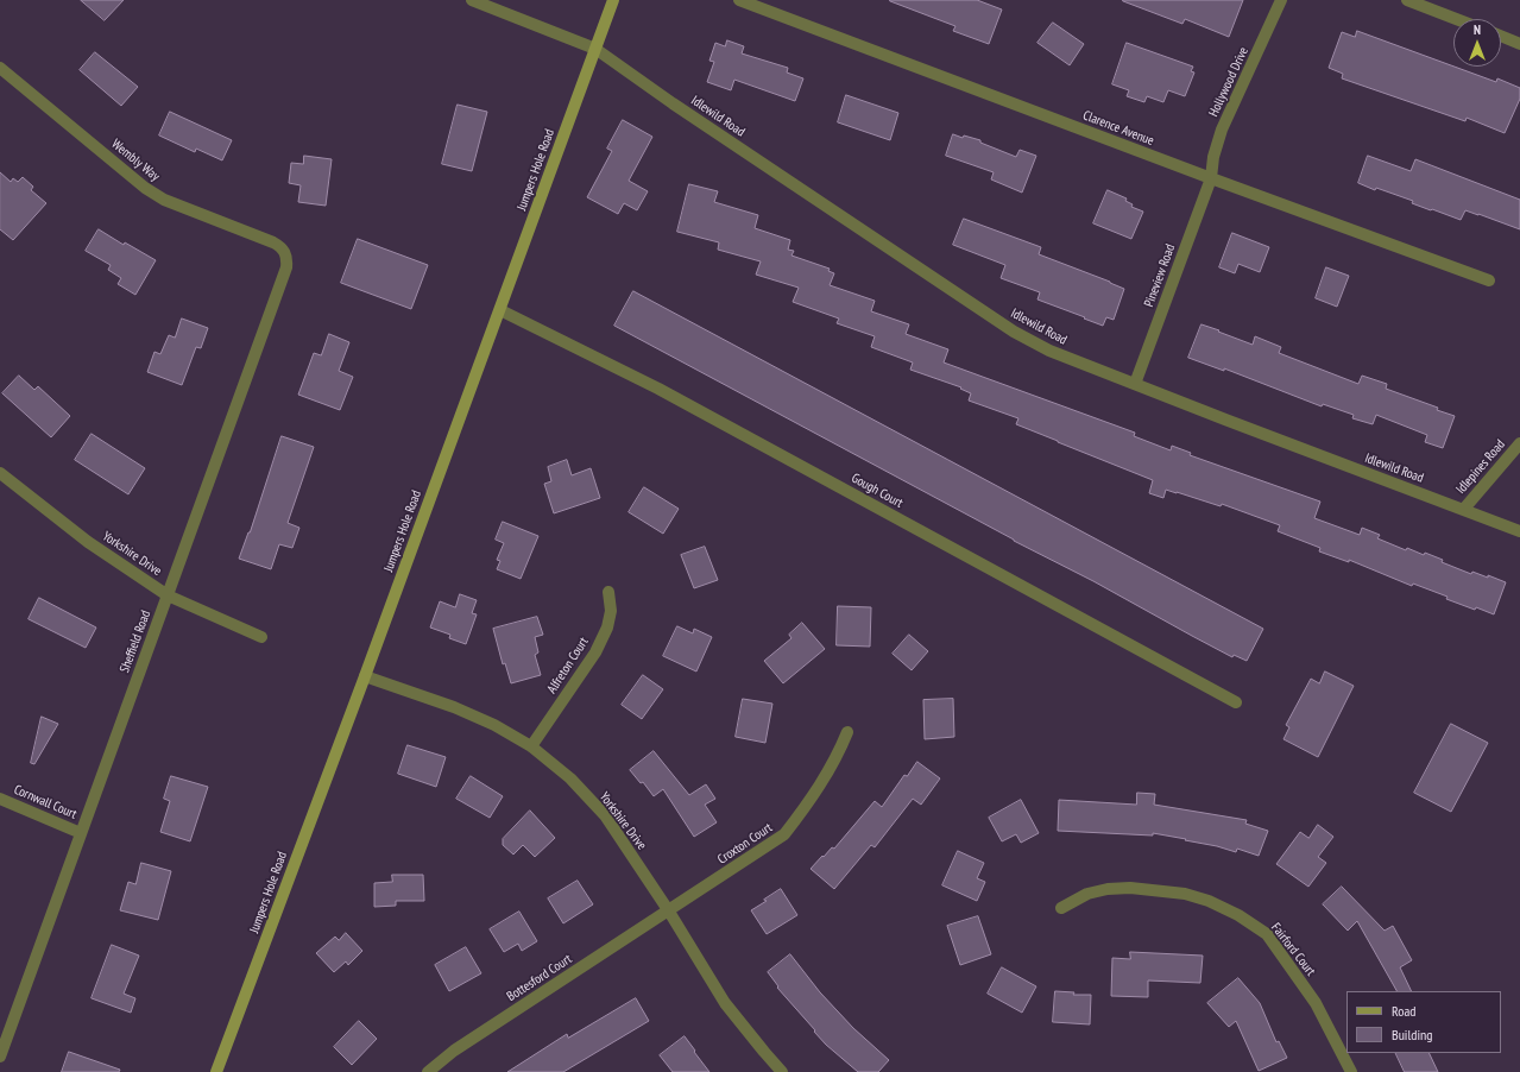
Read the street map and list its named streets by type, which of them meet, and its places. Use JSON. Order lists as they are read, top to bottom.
{
  "streets": {
    "main road": ["Jumpers Hole Road"],
    "street": [
      "Hollywood Drive",
      "Idlewild Road",
      "Clarence Avenue",
      "Wembly Way",
      "Pineview Road",
      "Idlepines Road",
      "Gough Court",
      "Yorkshire Drive",
      "Sheffield Road",
      "Alfreton Court",
      "Cornwall Court",
      "Croxton Court",
      "Fairford Court",
      "Bottesford Court"
    ]
  },
  "crossings": [
    ["Hollywood Drive", "Clarence Avenue"],
    ["Hollywood Drive", "Pineview Road"],
    ["Idlewild Road", "Jumpers Hole Road"],
    ["Idlewild Road", "Pineview Road"],
    ["Idlewild Road", "Idlepines Road"],
    ["Clarence Avenue", "Pineview Road"],
    ["Wembly Way", "Sheffield Road"],
    ["Jumpers Hole Road", "Gough Court"],
    ["Jumpers Hole Road", "Yorkshire Drive"],
    ["Yorkshire Drive", "Sheffield Road"],
    ["Yorkshire Drive", "Alfreton Court"],
    ["Yorkshire Drive", "Croxton Court"],
    ["Yorkshire Drive", "Bottesford Court"],
    ["Sheffield Road", "Cornwall Court"],
    ["Croxton Court", "Bottesford Court"]
  ],
  "legend": ["Road", "Building"],
  "north": "top"
}
